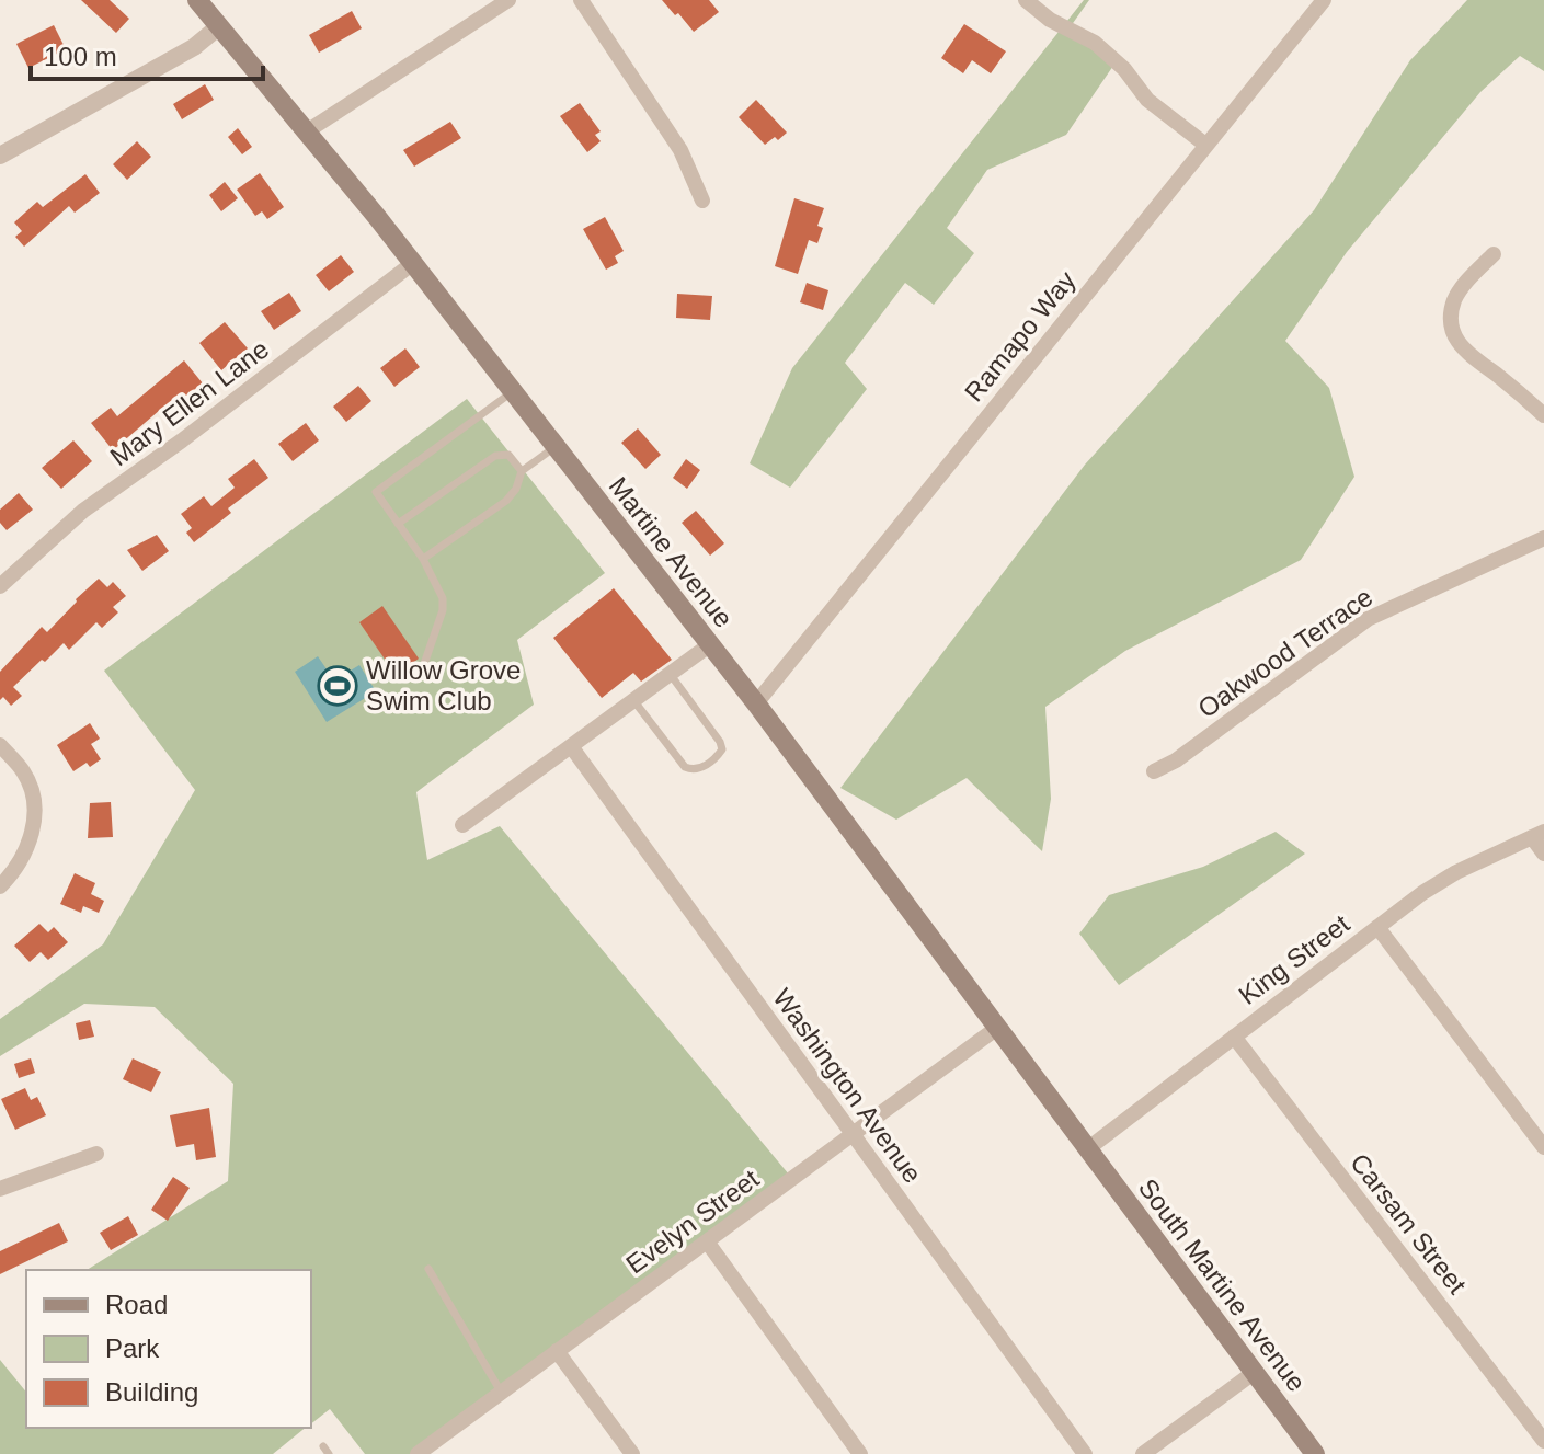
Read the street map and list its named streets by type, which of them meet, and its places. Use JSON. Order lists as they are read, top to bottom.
{
  "streets": {
    "main road": ["Martine Avenue", "South Martine Avenue"],
    "street": [
      "Ramapo Way",
      "Mary Ellen Lane",
      "Oakwood Terrace",
      "King Street",
      "Washington Avenue",
      "Evelyn Street",
      "Carsam Street"
    ]
  },
  "crossings": [
    ["Ramapo Way", "Martine Avenue"],
    ["Mary Ellen Lane", "Martine Avenue"],
    ["Martine Avenue", "King Street"],
    ["Martine Avenue", "Evelyn Street"],
    ["Martine Avenue", "South Martine Avenue"],
    ["King Street", "Carsam Street"],
    ["King Street", "South Martine Avenue"],
    ["Washington Avenue", "Evelyn Street"]
  ],
  "places": {
    "sports": ["Willow Grove Swim Club"]
  },
  "legend": ["Road", "Park", "Building"],
  "scale_bar": "100 m"
}
